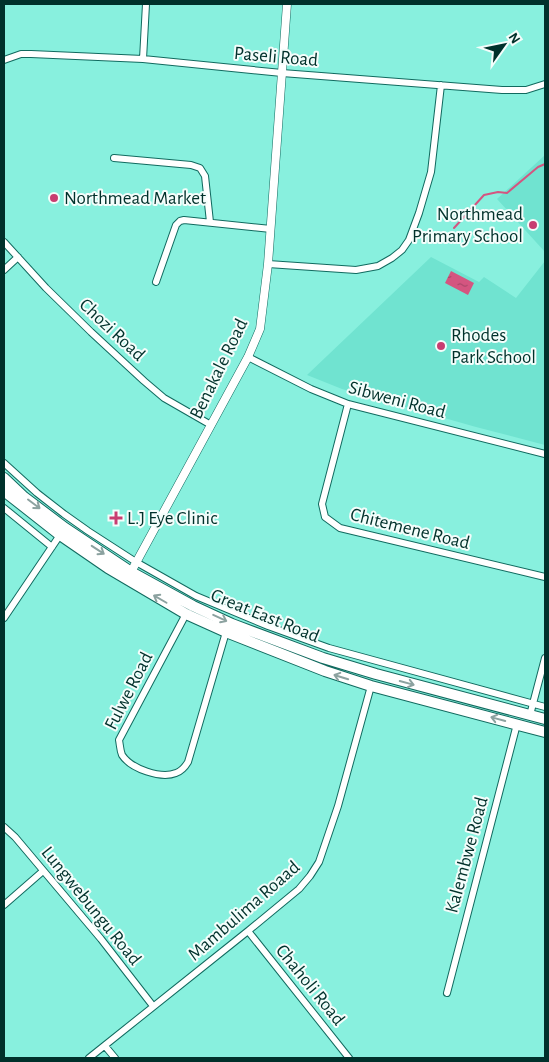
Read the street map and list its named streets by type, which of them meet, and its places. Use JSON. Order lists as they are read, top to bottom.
{
  "streets": {
    "main road": ["Great East Road"],
    "street": [
      "Paseli Road",
      "Chozi Road",
      "Benakale Road",
      "Sibweni Road",
      "Chitemene Road",
      "Fulwe Road",
      "Kalembwe Road",
      "Lungwebungu Road",
      "Mambulima Roaad",
      "Chaholi Road"
    ]
  },
  "crossings": [
    ["Paseli Road", "Benakale Road"],
    ["Chozi Road", "Benakale Road"],
    ["Benakale Road", "Sibweni Road"],
    ["Benakale Road", "Great East Road"],
    ["Sibweni Road", "Chitemene Road"],
    ["Great East Road", "Fulwe Road"],
    ["Great East Road", "Kalembwe Road"],
    ["Great East Road", "Mambulima Roaad"],
    ["Lungwebungu Road", "Mambulima Roaad"],
    ["Mambulima Roaad", "Chaholi Road"]
  ],
  "places": {
    "other": ["Northmead Market", "Northmead Primary School", "Rhodes Park School"],
    "health": ["L.J Eye Clinic"]
  },
  "north": "top right"
}
